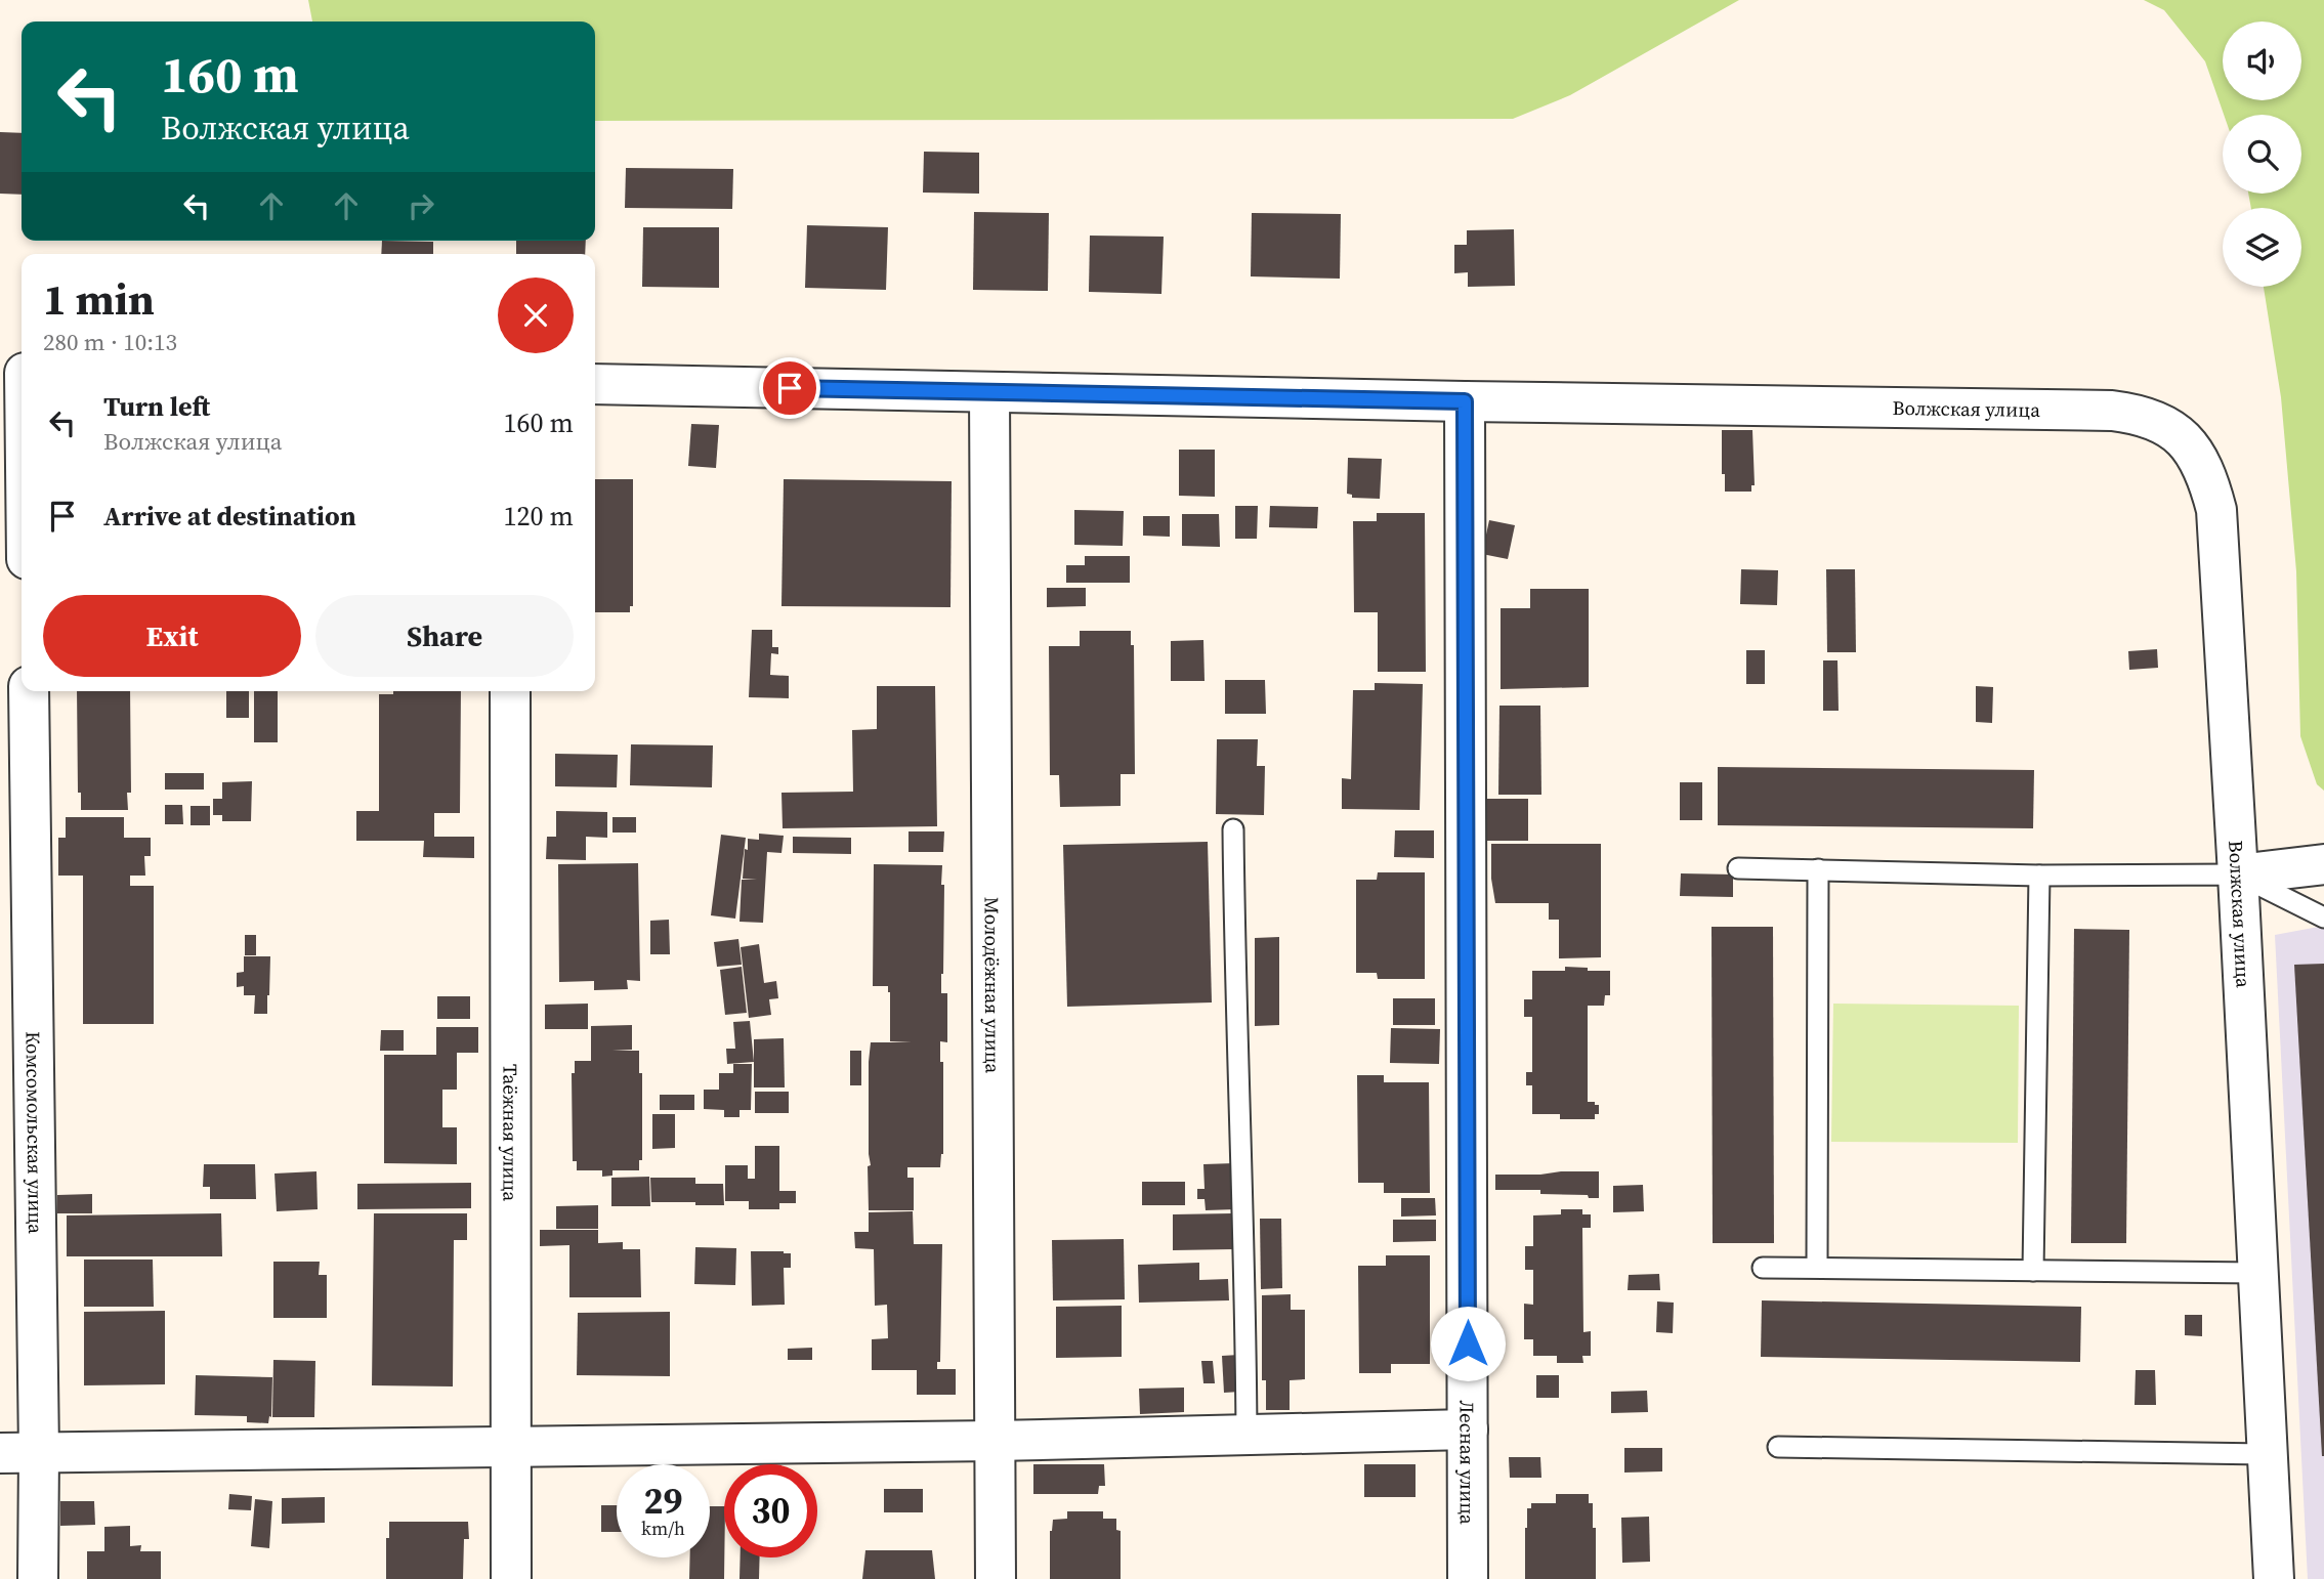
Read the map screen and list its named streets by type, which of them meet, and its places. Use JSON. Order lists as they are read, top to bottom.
{
  "streets": {
    "street": [
      "Волжская улица",
      "Молодёжная улица",
      "Комсомольская улица",
      "Таёжная улица",
      "Лесная улица"
    ]
  },
  "crossings": [
    ["Волжская улица", "Молодёжная улица"],
    ["Волжская улица", "Лесная улица"]
  ],
  "page": {
    "turn": ["160 m", "Волжская улица"],
    "heading": ["1 min", "280 m · 10:13"],
    "list": [
      {
        "name": "Turn left",
        "note": "Волжская улица",
        "value": "160 m"
      },
      {
        "name": "Arrive at destination",
        "value": "120 m"
      }
    ],
    "buttons": ["Exit", "Share"],
    "speed": "29 km/h",
    "limit": "30"
  }
}
